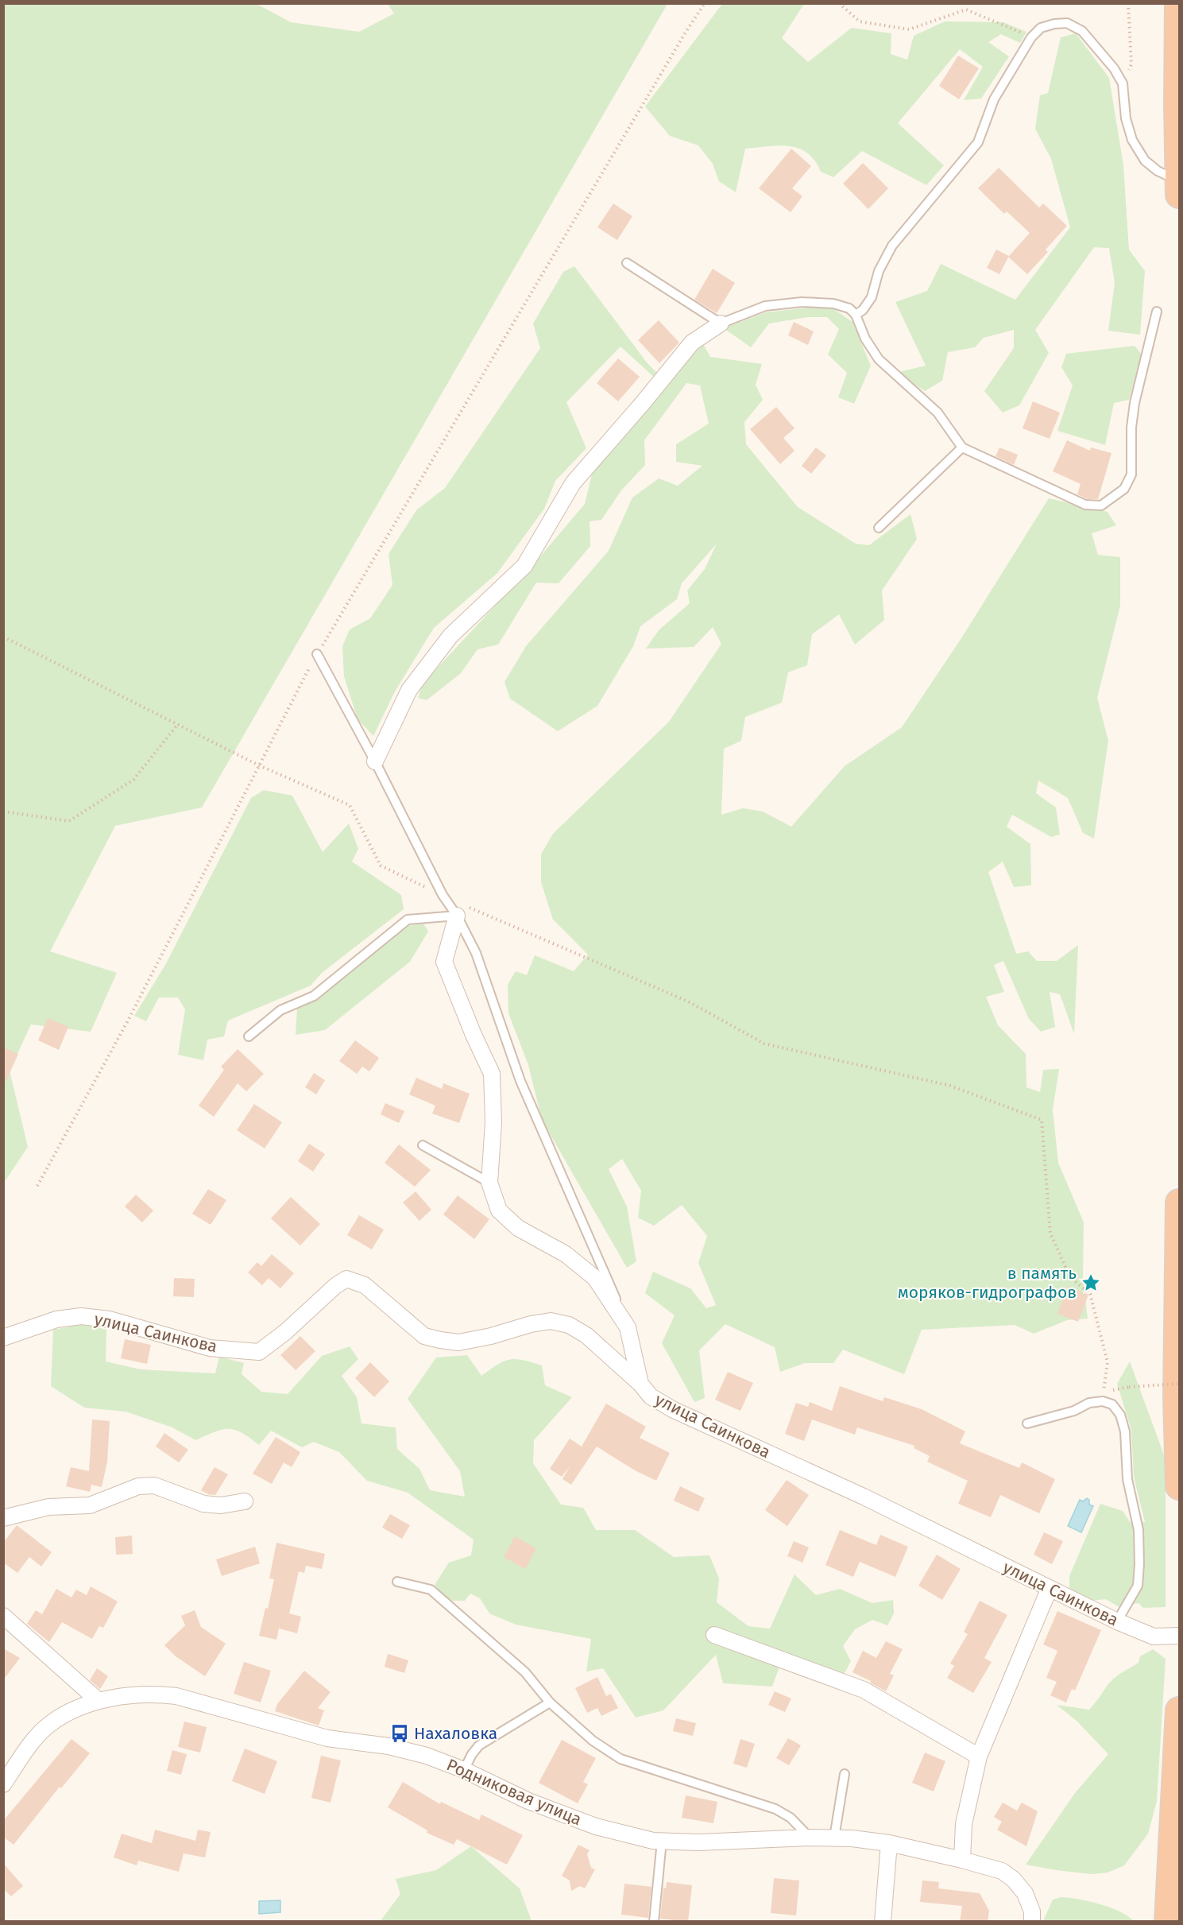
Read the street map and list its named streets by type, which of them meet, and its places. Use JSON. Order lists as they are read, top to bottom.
{
  "streets": {
    "street": ["улица Саинкова", "Родниковая улица"]
  },
  "places": {
    "place": ["в память моряков-гидрографов"],
    "bus stop": ["Нахаловка"]
  }
}
